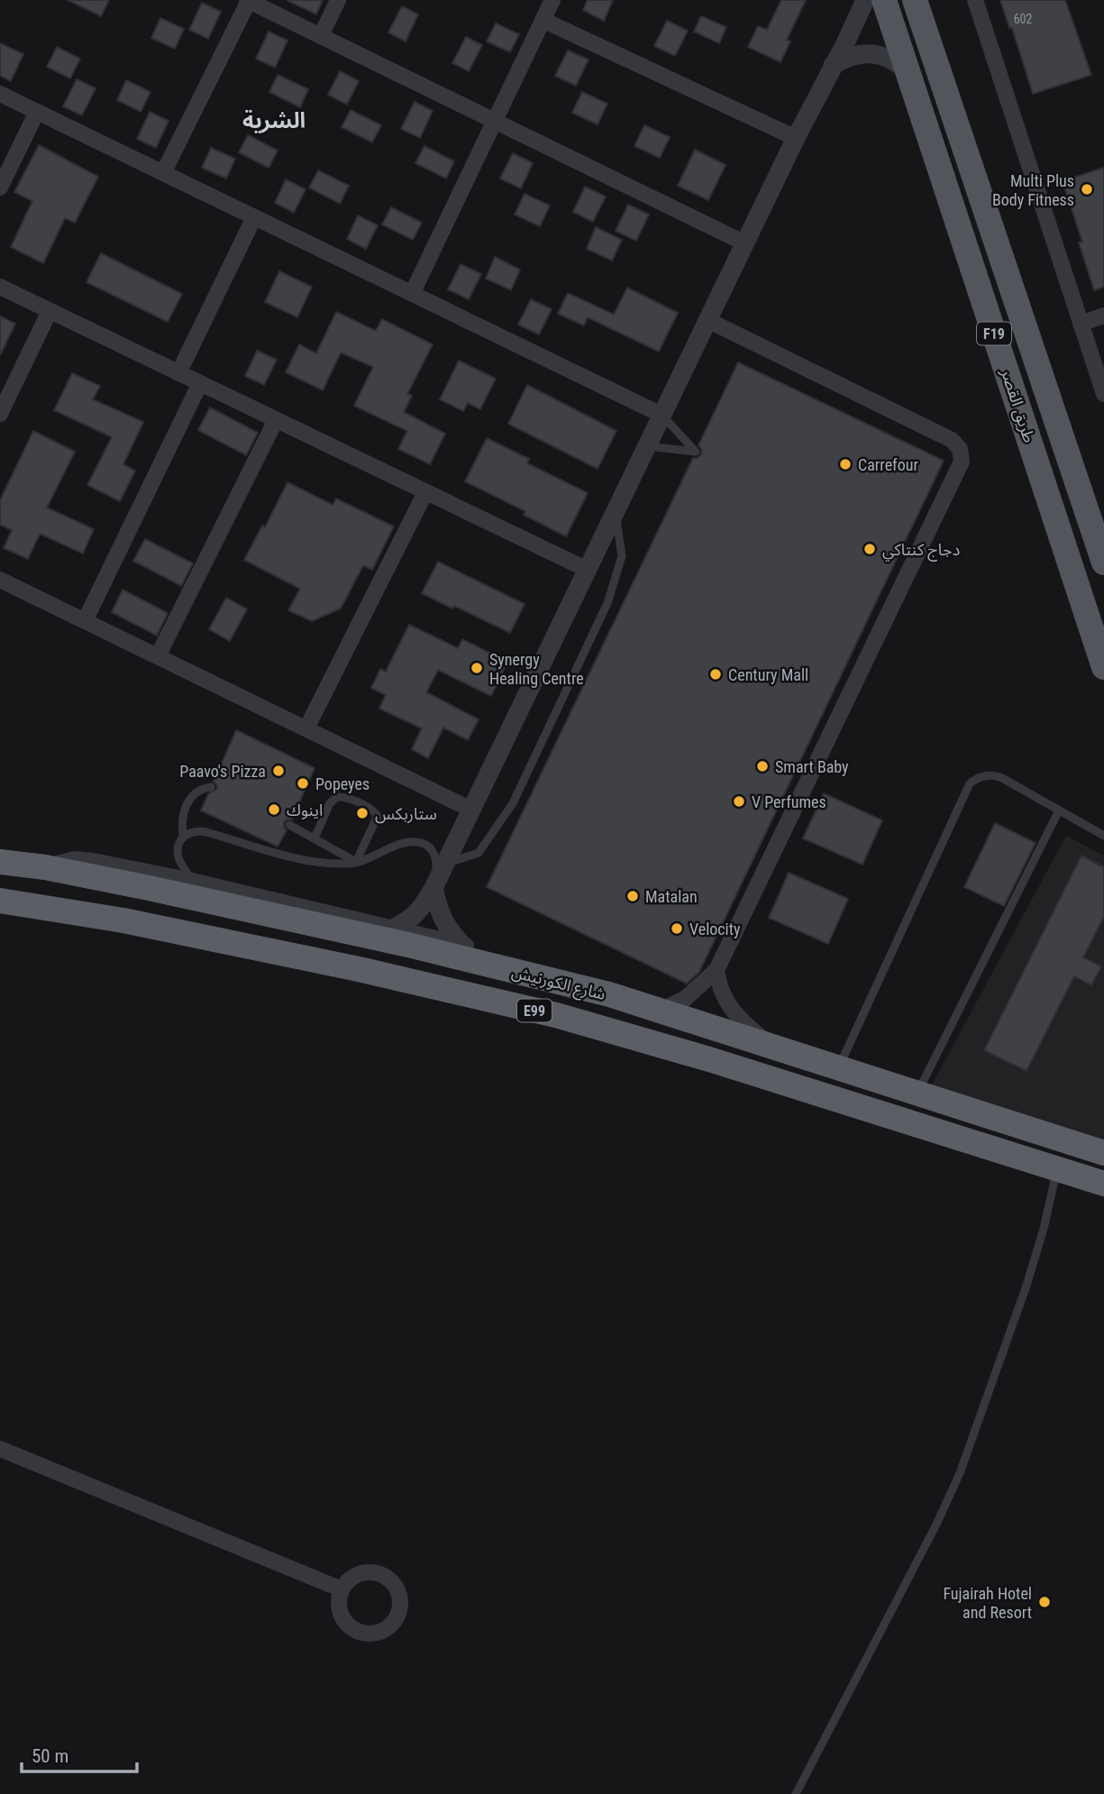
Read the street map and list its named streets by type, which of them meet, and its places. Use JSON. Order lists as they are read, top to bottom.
{
  "streets": {
    "highway": ["شارع الكورنيش", "E99"],
    "main road": ["F19", "طريق القصر"]
  },
  "districts": ["الشرية"],
  "places": [
    "Multi Plus Body Fitness",
    "Carrefour",
    "دجاج كنتاكي",
    "Synergy Healing Centre",
    "Century Mall",
    "Smart Baby",
    "Paavo's Pizza",
    "Popeyes",
    "V Perfumes",
    "اينوك",
    "ستاربكس",
    "Matalan",
    "Velocity",
    "Fujairah Hotel and Resort"
  ],
  "house_numbers": ["602"],
  "scale_bar": "50 m"
}
